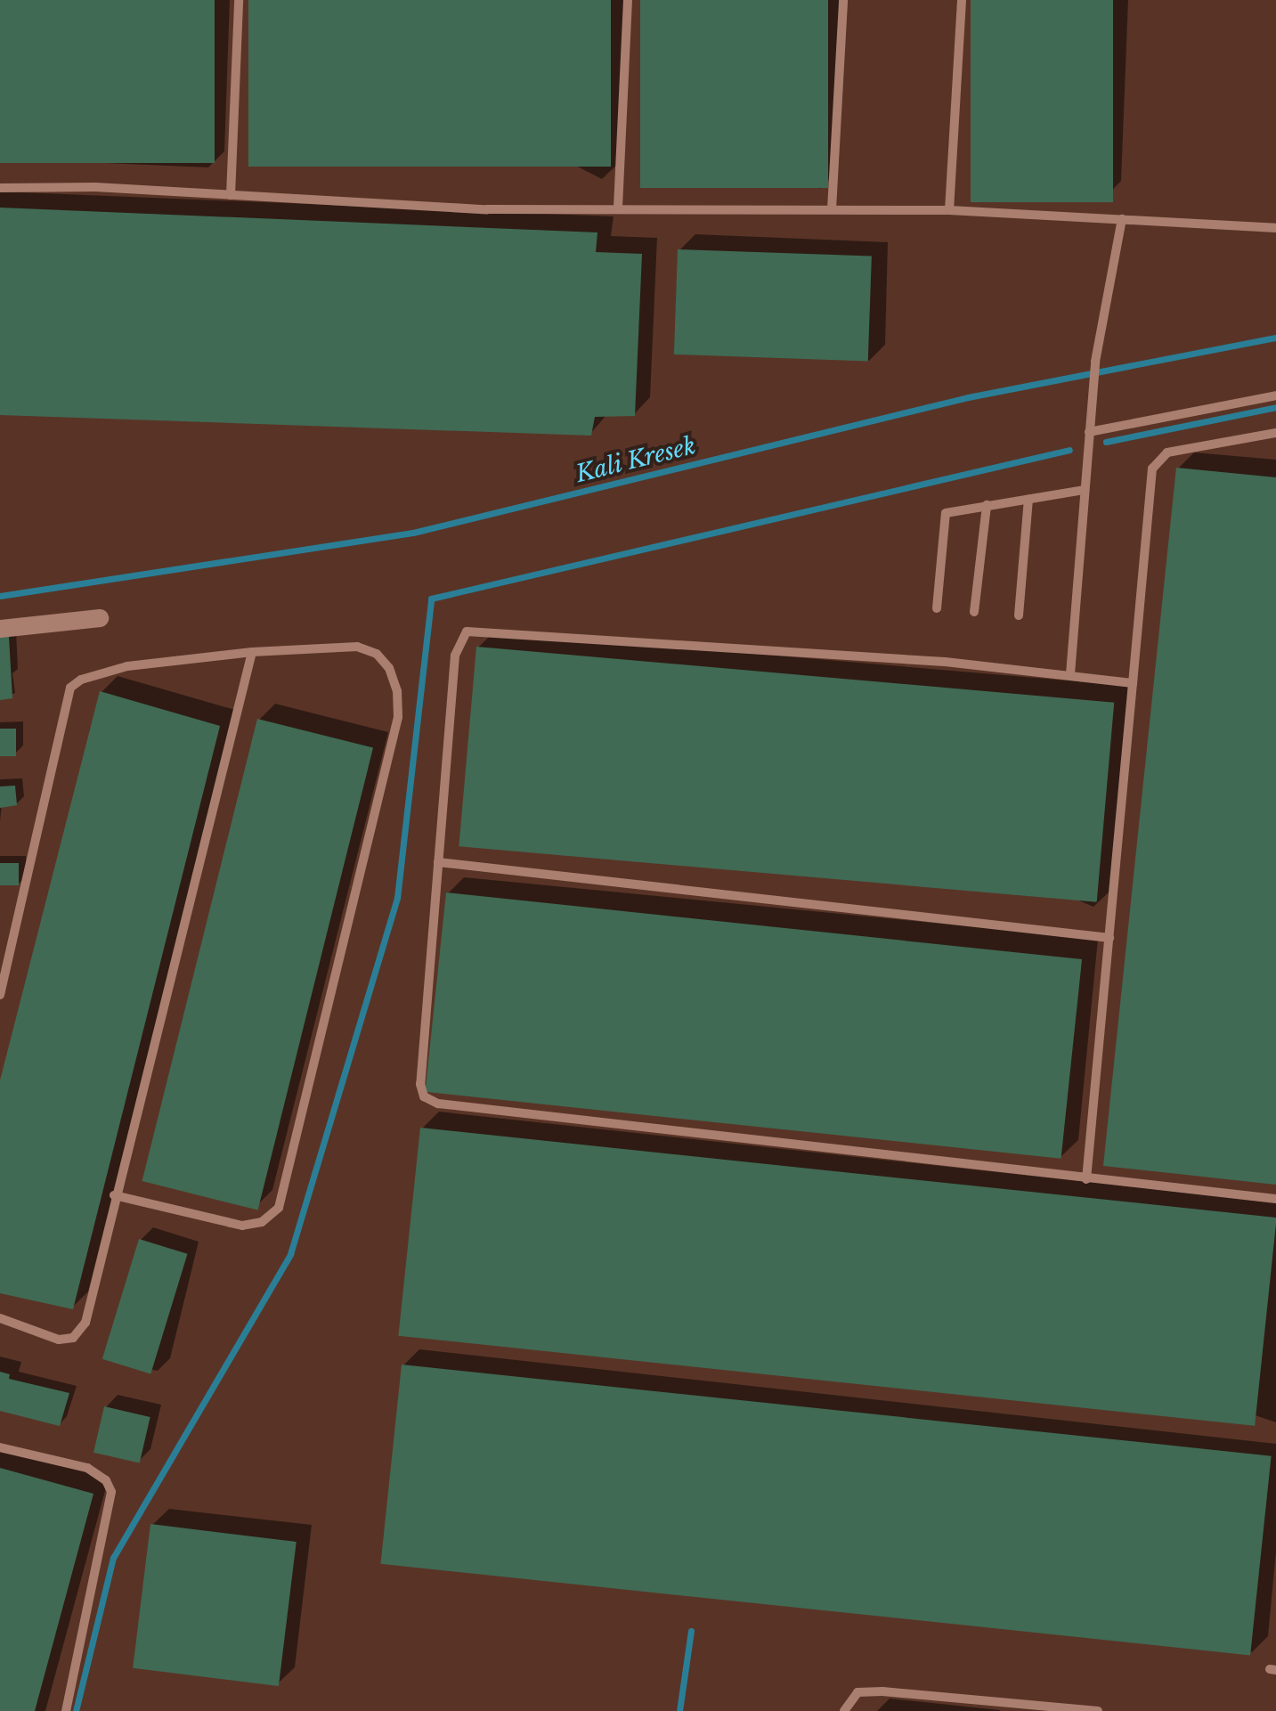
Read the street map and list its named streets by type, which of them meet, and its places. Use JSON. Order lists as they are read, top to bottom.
{
  "water": ["Kali Kresek"]
}
